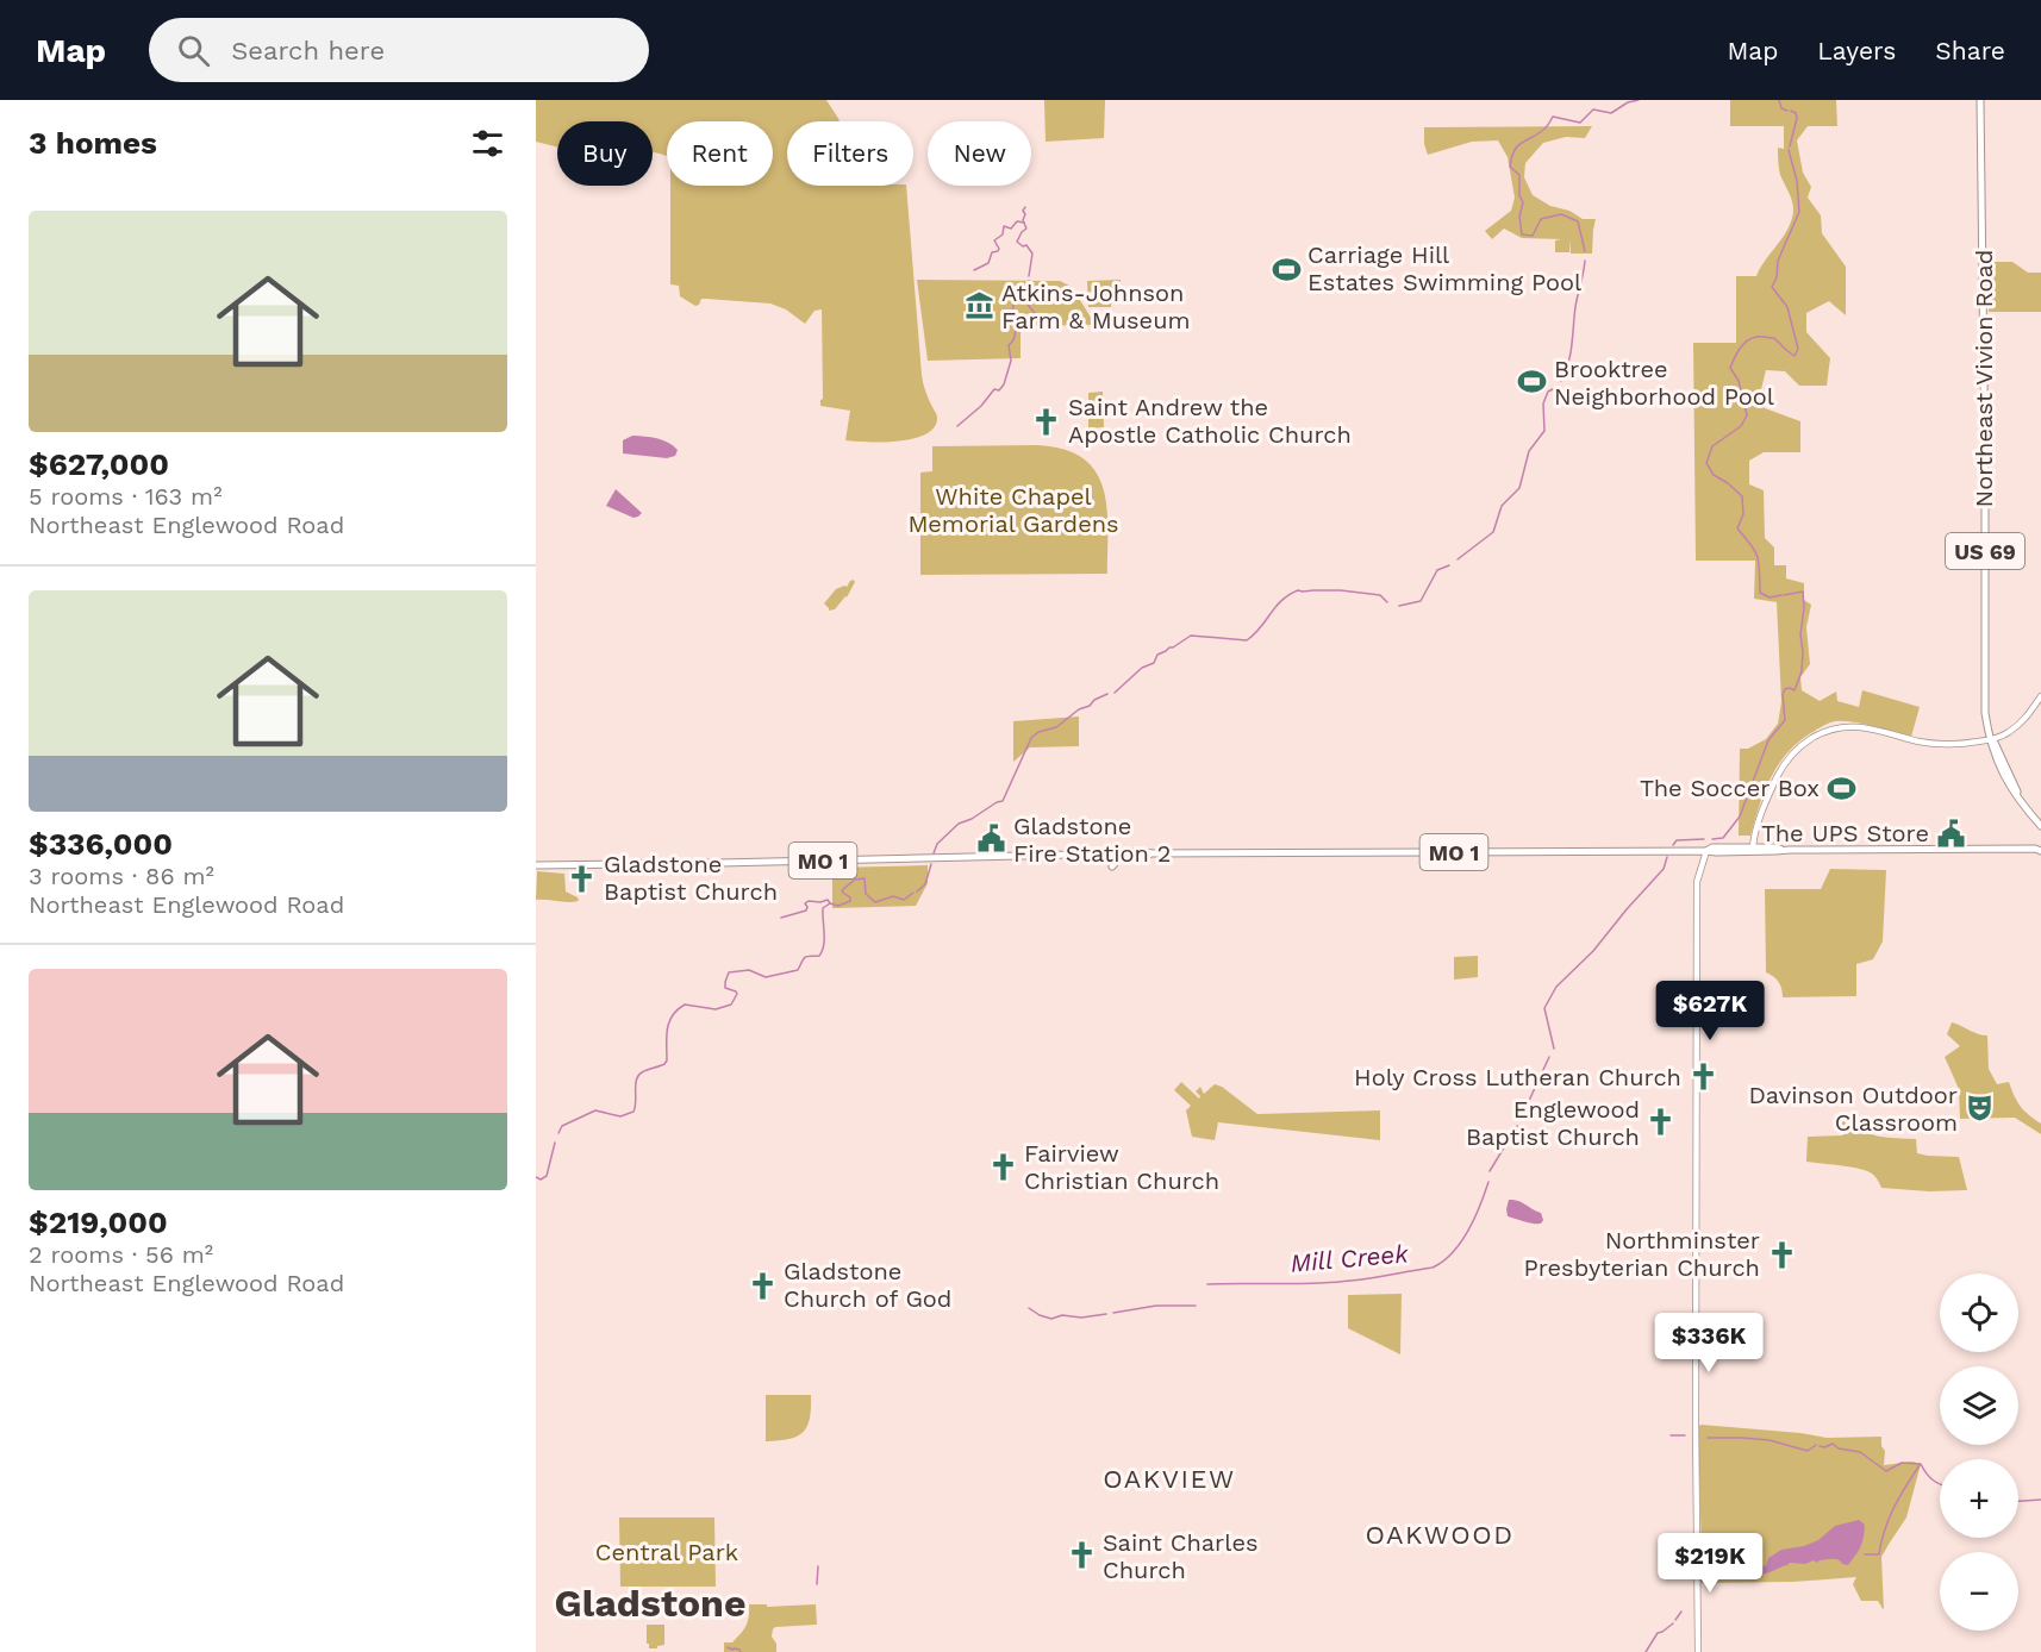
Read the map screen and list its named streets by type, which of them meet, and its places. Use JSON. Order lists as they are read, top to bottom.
{
  "streets": {
    "main road": ["Northeast Vivion Road", "US 69", "MO 1"]
  },
  "districts": ["OAKVIEW", "OAKWOOD", "Gladstone"],
  "water": ["Mill Creek"],
  "parks": ["White Chapel Memorial Gardens", "Central Park"],
  "places": {
    "sports": ["Carriage Hill Estates Swimming Pool", "Brooktree Neighborhood Pool", "The Soccer Box"],
    "museum": ["Atkins-Johnson Farm & Museum"],
    "church": [
      "Saint Andrew the Apostle Catholic Church",
      "Gladstone Baptist Church",
      "Holy Cross Lutheran Church",
      "Englewood Baptist Church",
      "Fairview Christian Church",
      "Northminster Presbyterian Church",
      "Gladstone Church of God",
      "Saint Charles Church"
    ],
    "public building": ["The UPS Store", "Gladstone Fire Station 2"],
    "theatre": ["Davinson Outdoor Classroom"]
  },
  "page": {
    "header": "Map",
    "search": "Search here",
    "nav": ["Map", "Layers", "Share"],
    "heading": "3 homes",
    "chip": [
      "Buy",
      "Rent",
      "Filters",
      "New"
    ],
    "list": [
      {
        "name": "$627,000",
        "note": "5 rooms · 163 m² · Northeast Englewood Road"
      },
      {
        "name": "$336,000",
        "note": "3 rooms · 86 m² · Northeast Englewood Road"
      },
      {
        "name": "$219,000",
        "note": "2 rooms · 56 m² · Northeast Englewood Road"
      }
    ],
    "price": ["$627K", "$336K", "$219K"],
    "map_buttons": ["+", "−"]
  }
}
